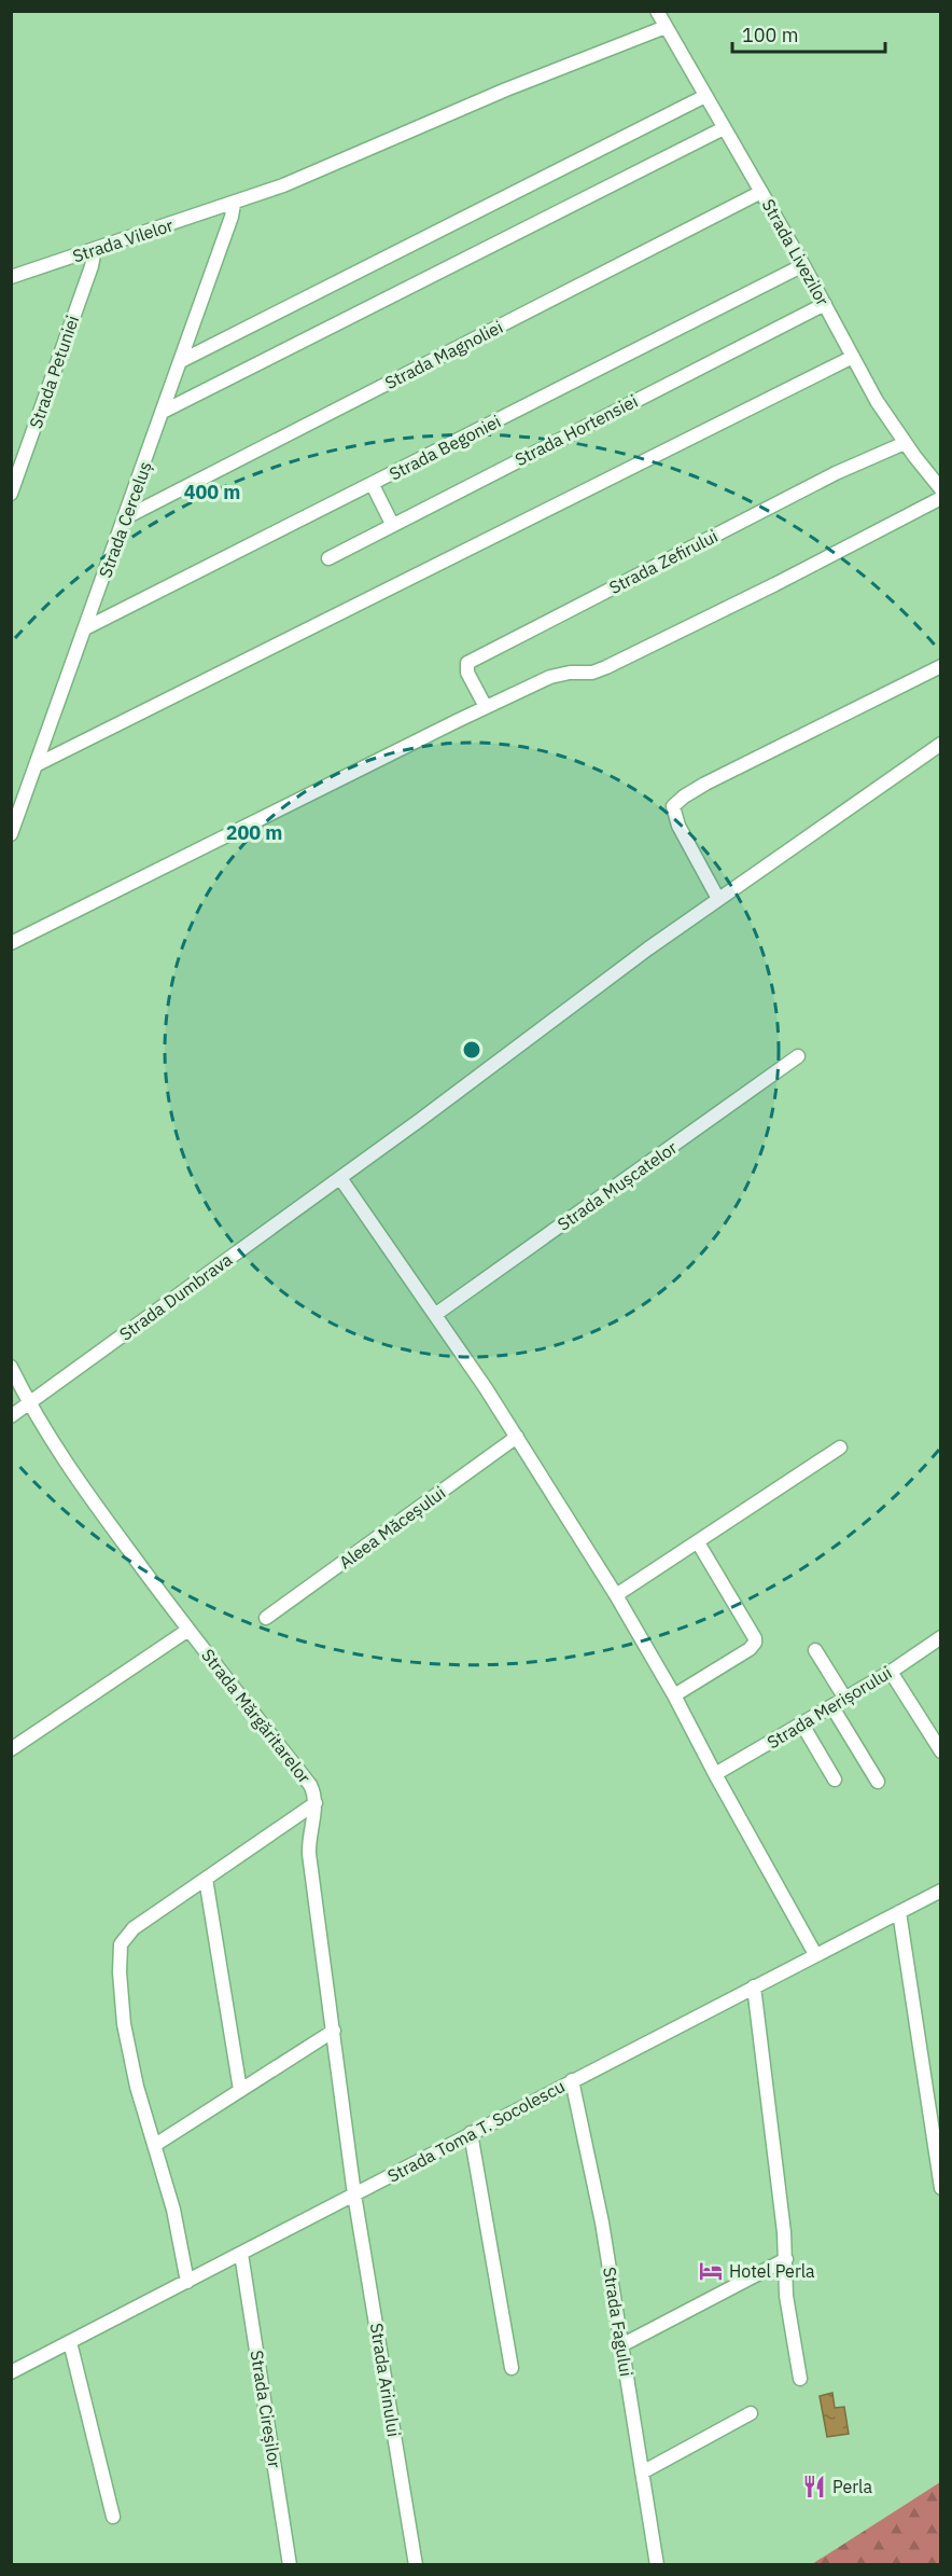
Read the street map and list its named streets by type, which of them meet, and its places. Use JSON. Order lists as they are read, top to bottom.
{
  "streets": {
    "street": [
      "Strada Vilelor",
      "Strada Livezilor",
      "Strada Magnoliei",
      "Strada Petuniei",
      "Strada Hortensiei",
      "Strada Begoniei",
      "Strada Cerceluș",
      "Strada Zefirului",
      "Strada Mușcatelor",
      "Strada Dumbrava",
      "Aleea Măceșului",
      "Strada Merișorului",
      "Strada Mărgăritarelor",
      "Strada Toma T. Socolescu",
      "Strada Fagului",
      "Strada Arinului",
      "Strada Cireșilor"
    ]
  },
  "crossings": [
    ["Strada Vilelor", "Strada Livezilor"],
    ["Strada Vilelor", "Strada Petuniei"],
    ["Strada Vilelor", "Strada Cerceluș"],
    ["Strada Livezilor", "Strada Magnoliei"],
    ["Strada Livezilor", "Strada Hortensiei"],
    ["Strada Livezilor", "Strada Begoniei"],
    ["Strada Livezilor", "Strada Zefirului"],
    ["Strada Magnoliei", "Strada Cerceluș"],
    ["Strada Begoniei", "Strada Cerceluș"],
    ["Strada Dumbrava", "Strada Mărgăritarelor"],
    ["Strada Mărgăritarelor", "Strada Toma T. Socolescu"],
    ["Strada Mărgăritarelor", "Strada Arinului"],
    ["Strada Toma T. Socolescu", "Strada Fagului"],
    ["Strada Toma T. Socolescu", "Strada Arinului"],
    ["Strada Toma T. Socolescu", "Strada Cireșilor"]
  ],
  "places": {
    "hotel": ["Hotel Perla"],
    "restaurant": ["Perla"]
  },
  "scale_bar": "100 m",
  "rings": ["400 m", "200 m"]
}
